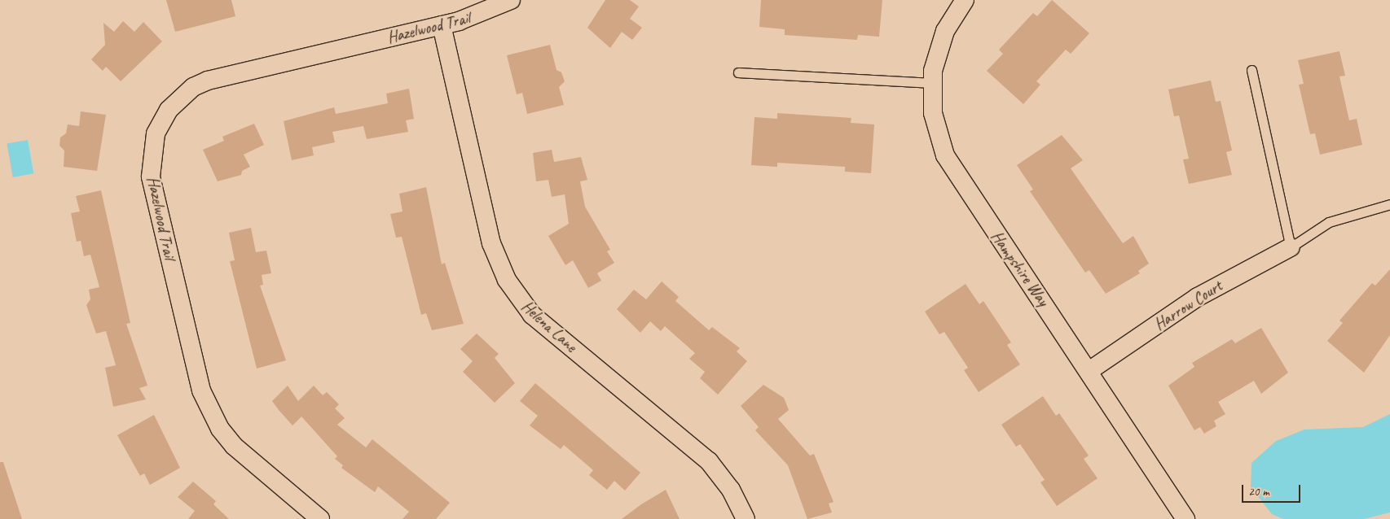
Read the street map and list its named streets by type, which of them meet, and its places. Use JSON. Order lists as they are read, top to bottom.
{
  "streets": {
    "street": [
      "Hazelwood Trail",
      "Hampshire Way",
      "Harrow Court",
      "Helena Lane"
    ]
  },
  "crossings": [
    ["Hazelwood Trail", "Helena Lane"],
    ["Hampshire Way", "Harrow Court"]
  ],
  "scale_bar": "20 m"
}
